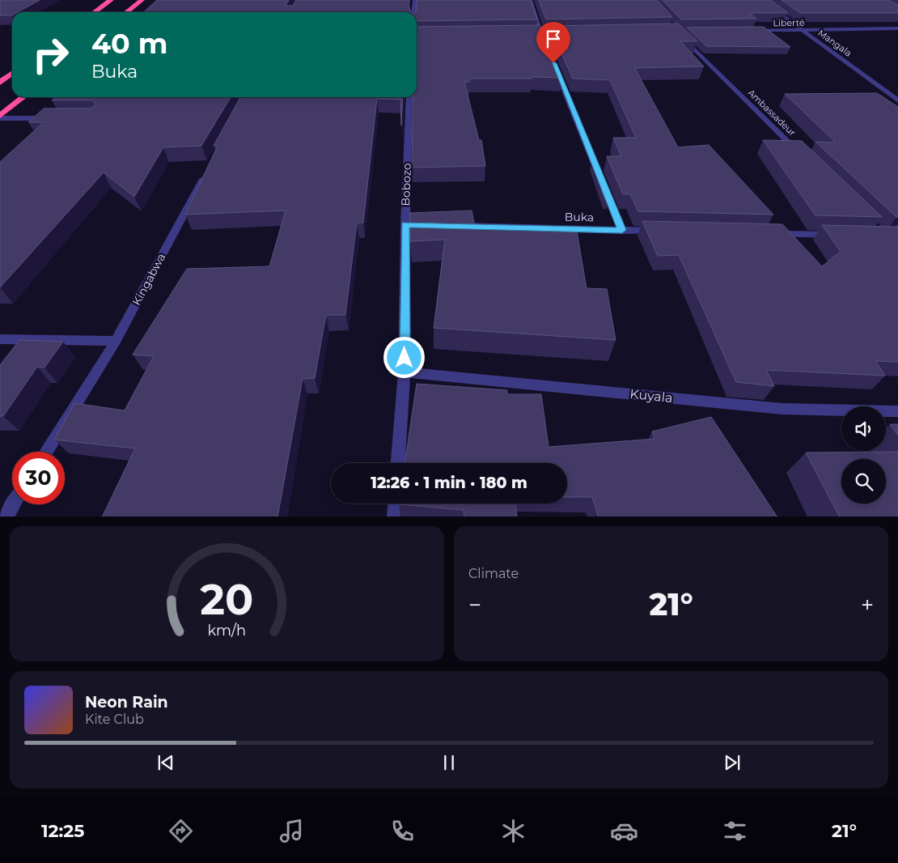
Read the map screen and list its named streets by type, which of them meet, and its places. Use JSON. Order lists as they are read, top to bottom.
{
  "streets": {
    "street": [
      "Liberté",
      "Mangala",
      "Ambassadeur",
      "Bobozo",
      "Buka",
      "Kingabwa",
      "Kuyala"
    ]
  },
  "crossings": [
    ["Liberté", "Mangala"],
    ["Bobozo", "Kuyala"]
  ],
  "page": {
    "turn": ["40 m", "Buka"],
    "limit": "30",
    "trip": "12:26 · 1 min · 180 m",
    "tile": "Climate",
    "heat": ["−", "21°", "+"],
    "song": ["Neon Rain", "Kite Club"],
    "tabs": ["12:25", "21°"],
    "gauge": ["20", "km/h"]
  }
}
